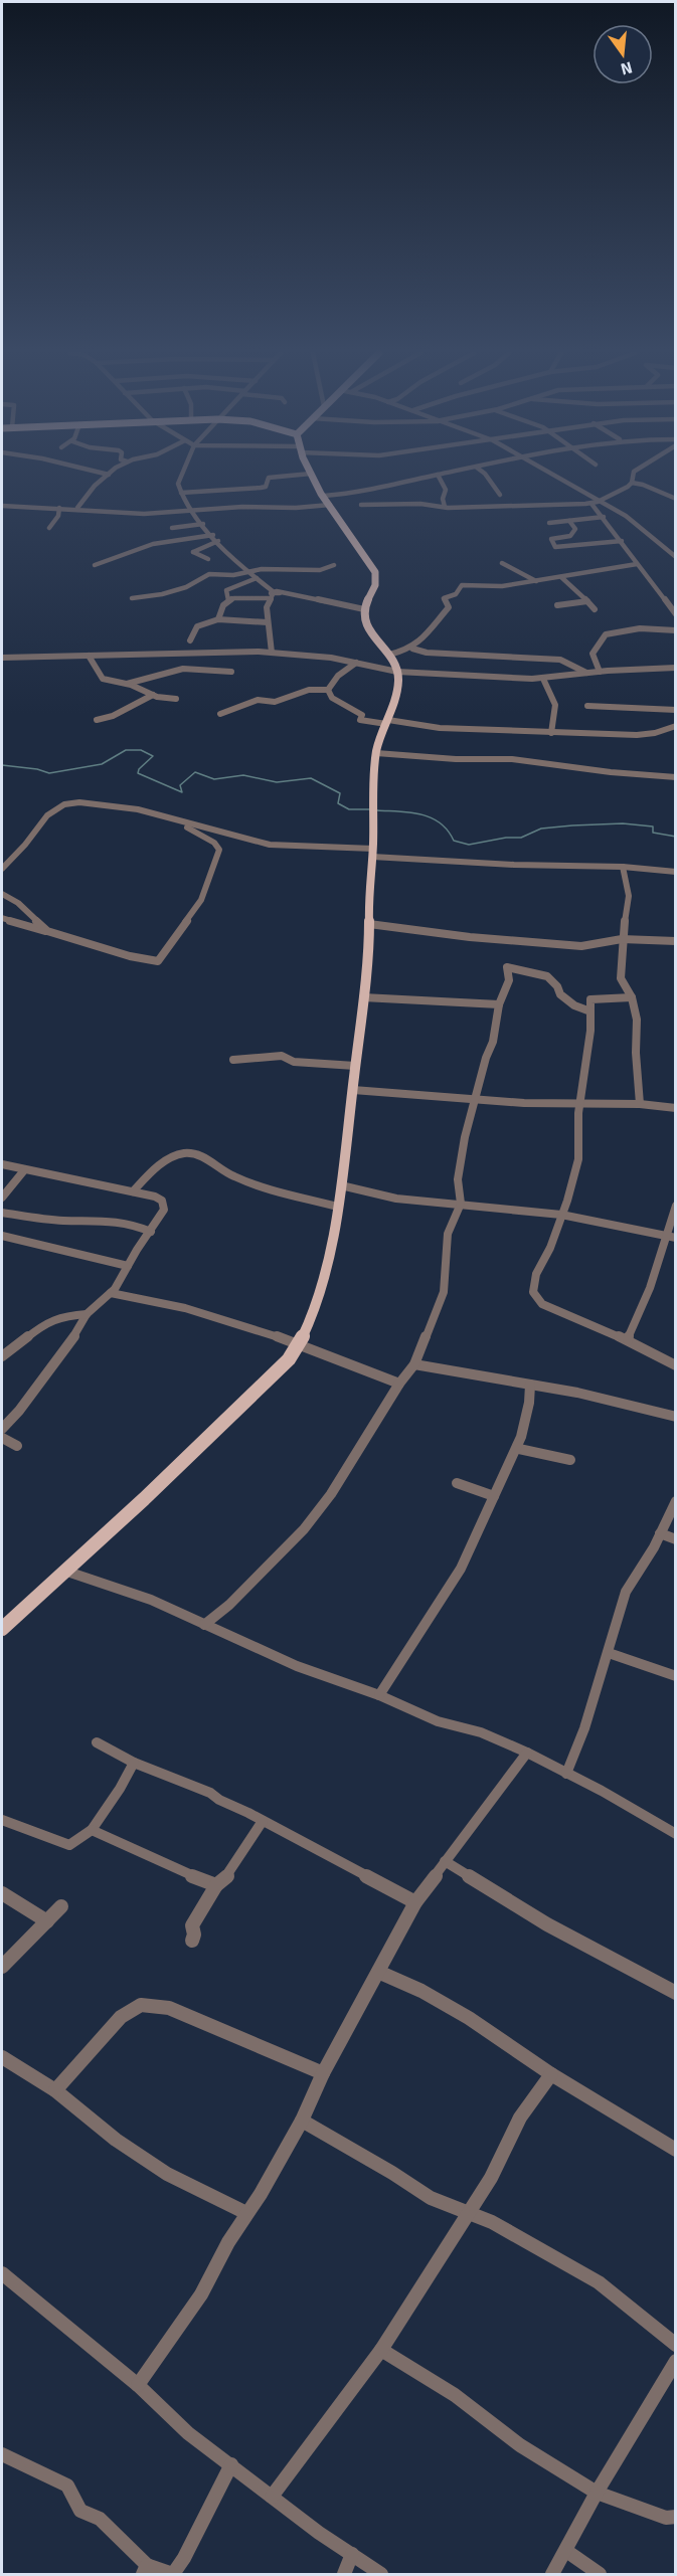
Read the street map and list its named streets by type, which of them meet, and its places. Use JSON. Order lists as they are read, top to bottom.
{
  "north": "bottom"
}
